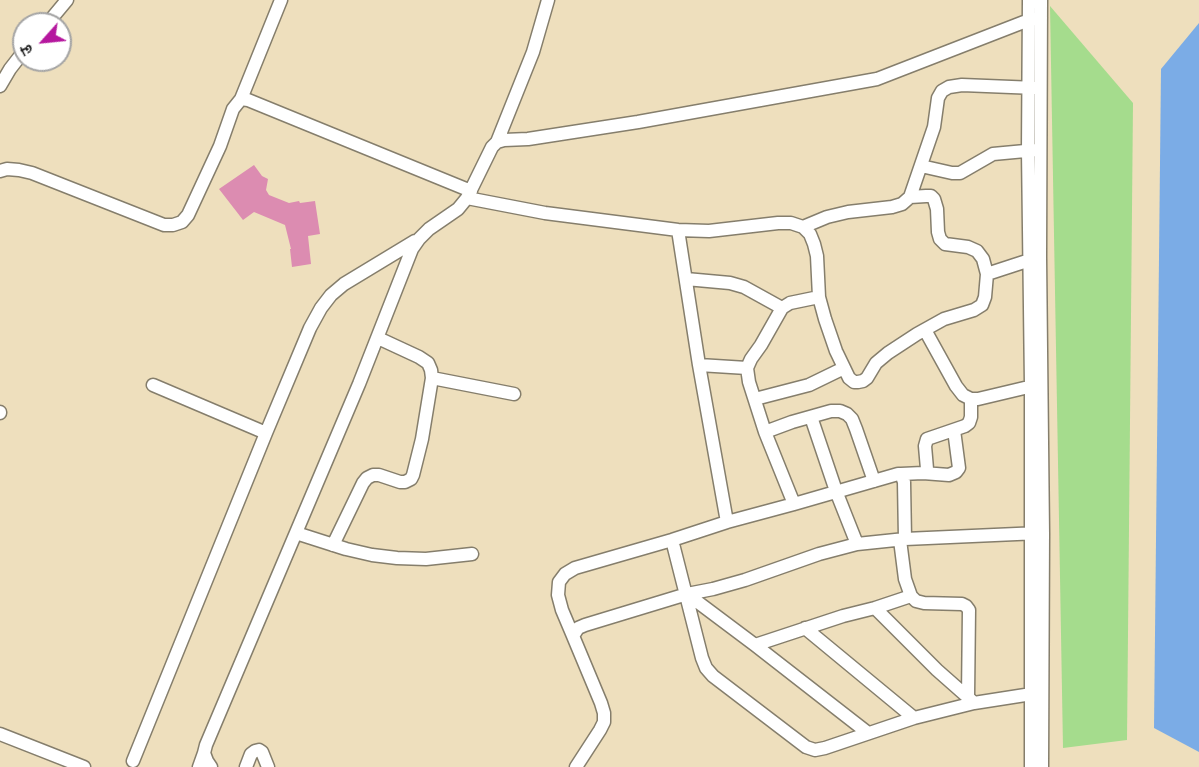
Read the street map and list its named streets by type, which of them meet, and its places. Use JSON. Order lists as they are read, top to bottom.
{
  "north": "bottom left"
}
